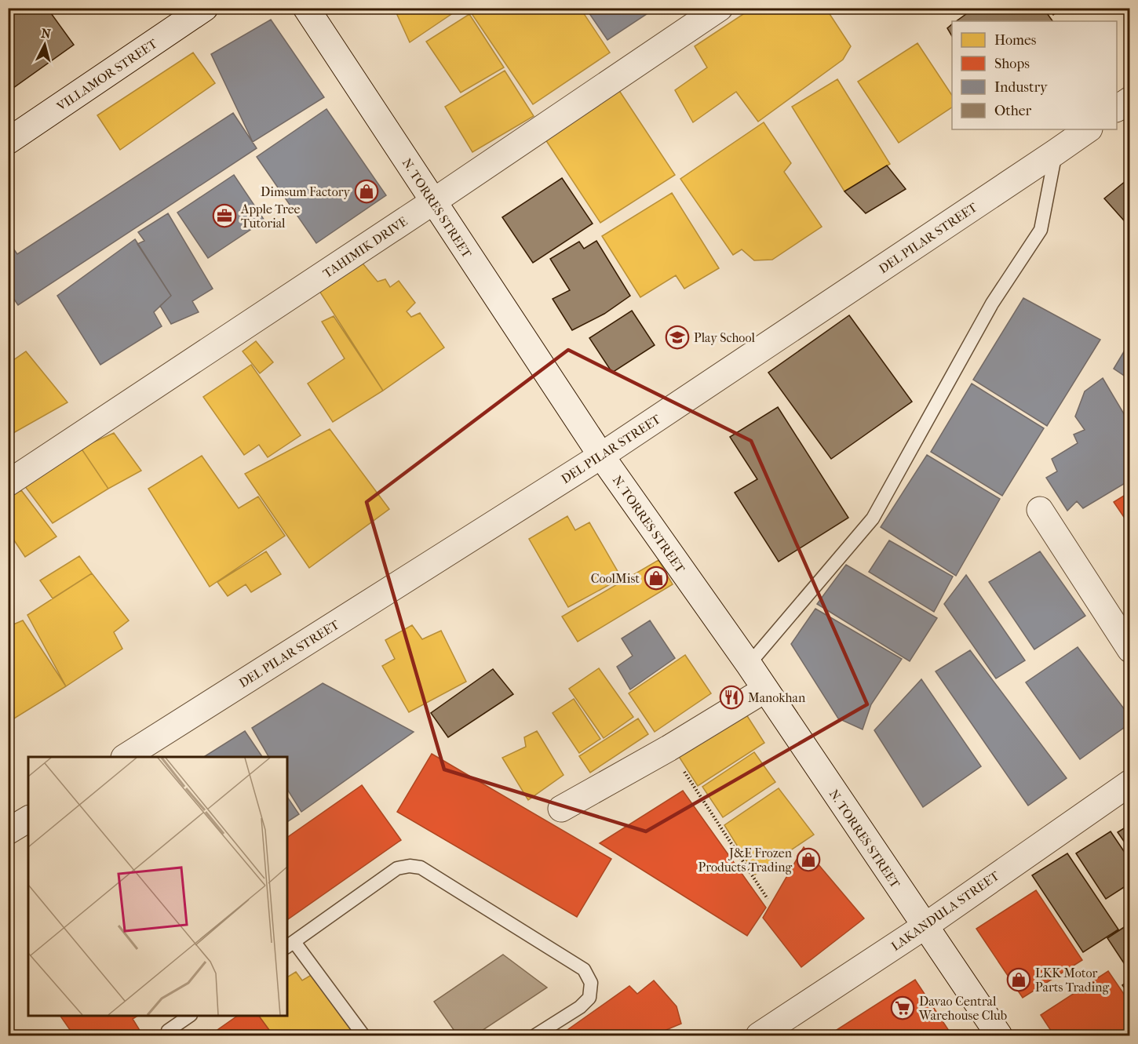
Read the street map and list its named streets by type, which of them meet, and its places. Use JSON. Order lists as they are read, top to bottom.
{
  "streets": {
    "street": [
      "VILLAMOR STREET",
      "N. TORRES STREET",
      "DEL PILAR STREET",
      "TAHIMIK DRIVE",
      "LAKANDULA STREET"
    ]
  },
  "crossings": [
    ["N. TORRES STREET", "DEL PILAR STREET"],
    ["N. TORRES STREET", "TAHIMIK DRIVE"],
    ["N. TORRES STREET", "LAKANDULA STREET"]
  ],
  "places": {
    "shop": [
      "Dimsum Factory",
      "CoolMist",
      "J&E Frozen Products Trading",
      "LKK Motor Parts Trading"
    ],
    "office": ["Apple Tree Tutorial"],
    "school or university": ["Play School"],
    "restaurant": ["Manokhan"],
    "supermarket": ["Davao Central Warehouse Club"]
  },
  "legend": [
    "Homes",
    "Shops",
    "Industry",
    "Other"
  ],
  "north": "top"
}
